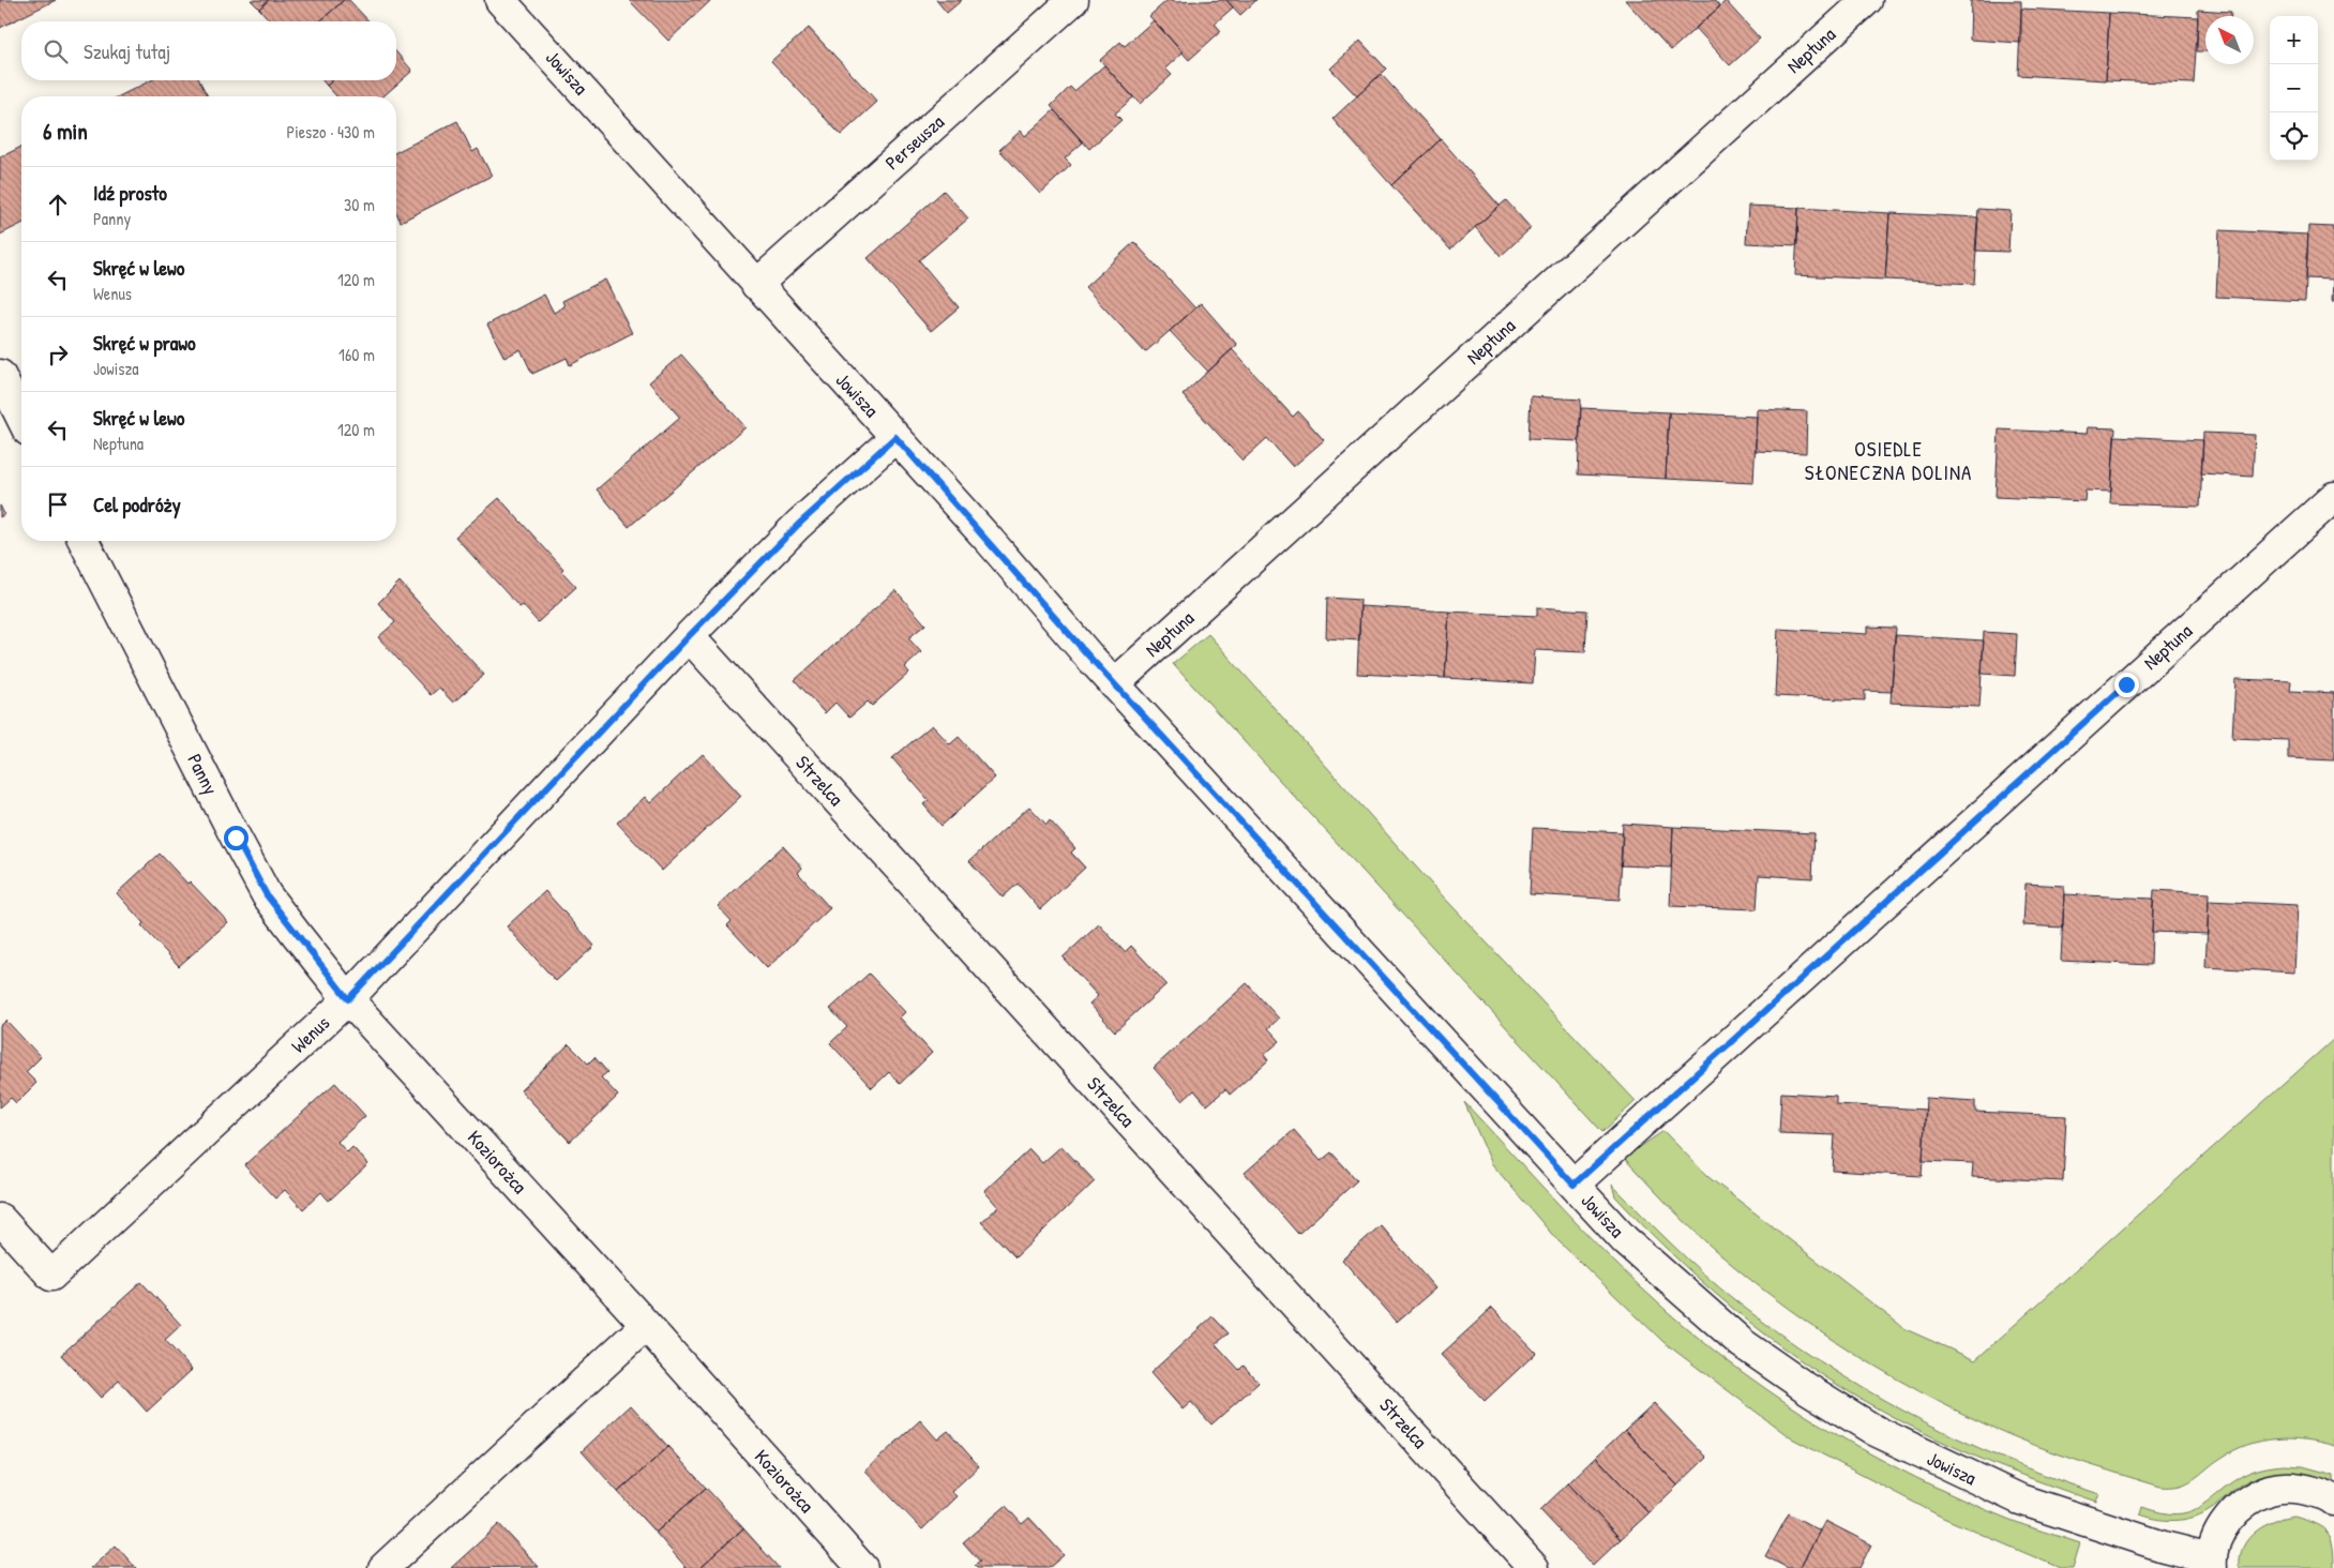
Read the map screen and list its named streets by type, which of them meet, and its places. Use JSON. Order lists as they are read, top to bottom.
{
  "streets": {
    "street": [
      "Neptuna",
      "Jowisza",
      "Perseusza",
      "Panny",
      "Strzelca",
      "Wenus",
      "Koziorożca"
    ]
  },
  "crossings": [
    ["Neptuna", "Jowisza"],
    ["Jowisza", "Perseusza"],
    ["Jowisza", "Wenus"],
    ["Panny", "Wenus"],
    ["Panny", "Koziorożca"],
    ["Strzelca", "Wenus"],
    ["Wenus", "Koziorożca"]
  ],
  "districts": ["OSIEDLE SŁONECZNA DOLINA"],
  "north": "top left",
  "page": {
    "map_buttons": ["+", "−"],
    "search": "Szukaj tutaj",
    "heading": ["6 min", "Pieszo · 430 m"],
    "list": [
      ["Idź prosto", "Panny", "30 m"],
      ["Skręć w lewo", "Wenus", "120 m"],
      ["Skręć w prawo", "Jowisza", "160 m"],
      ["Skręć w lewo", "Neptuna", "120 m"],
      "Cel podróży"
    ]
  }
}
